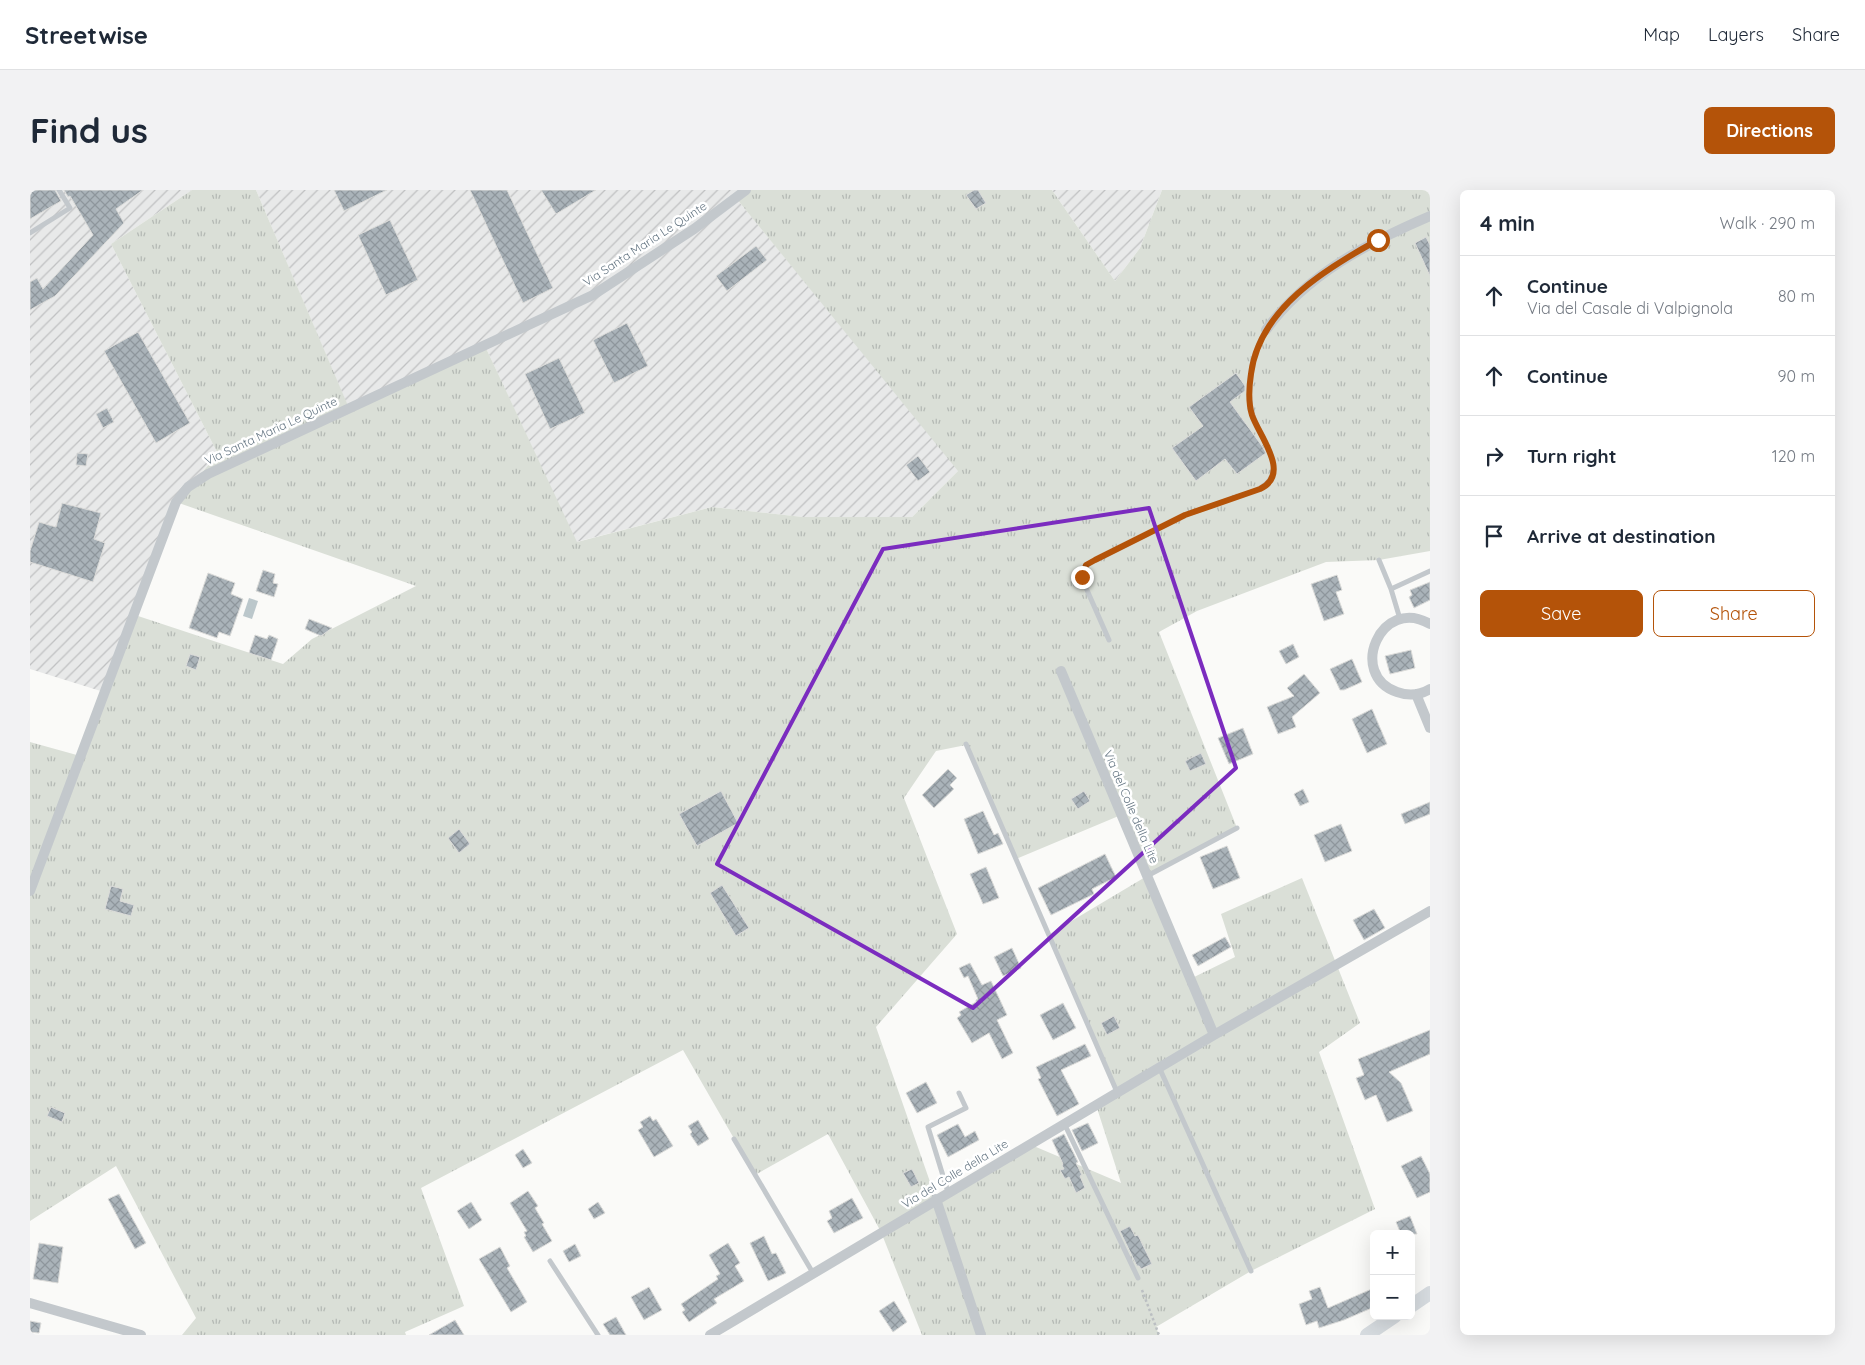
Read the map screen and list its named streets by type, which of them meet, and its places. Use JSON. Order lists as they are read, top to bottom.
{
  "streets": {
    "street": ["Via Santa Maria Le Quinte", "Via del Colle della Lite"]
  },
  "page": {
    "header": "Streetwise",
    "nav": ["Map", "Layers", "Share"],
    "buttons": [
      "Directions",
      ["Save", "Share"]
    ],
    "title": "Find us",
    "heading": ["4 min", "Walk · 290 m"],
    "list": [
      ["Continue", "Via del Casale di Valpignola", "80 m"],
      ["Continue", "90 m"],
      ["Turn right", "120 m"],
      "Arrive at destination"
    ],
    "map_buttons": ["+", "−"]
  }
}
